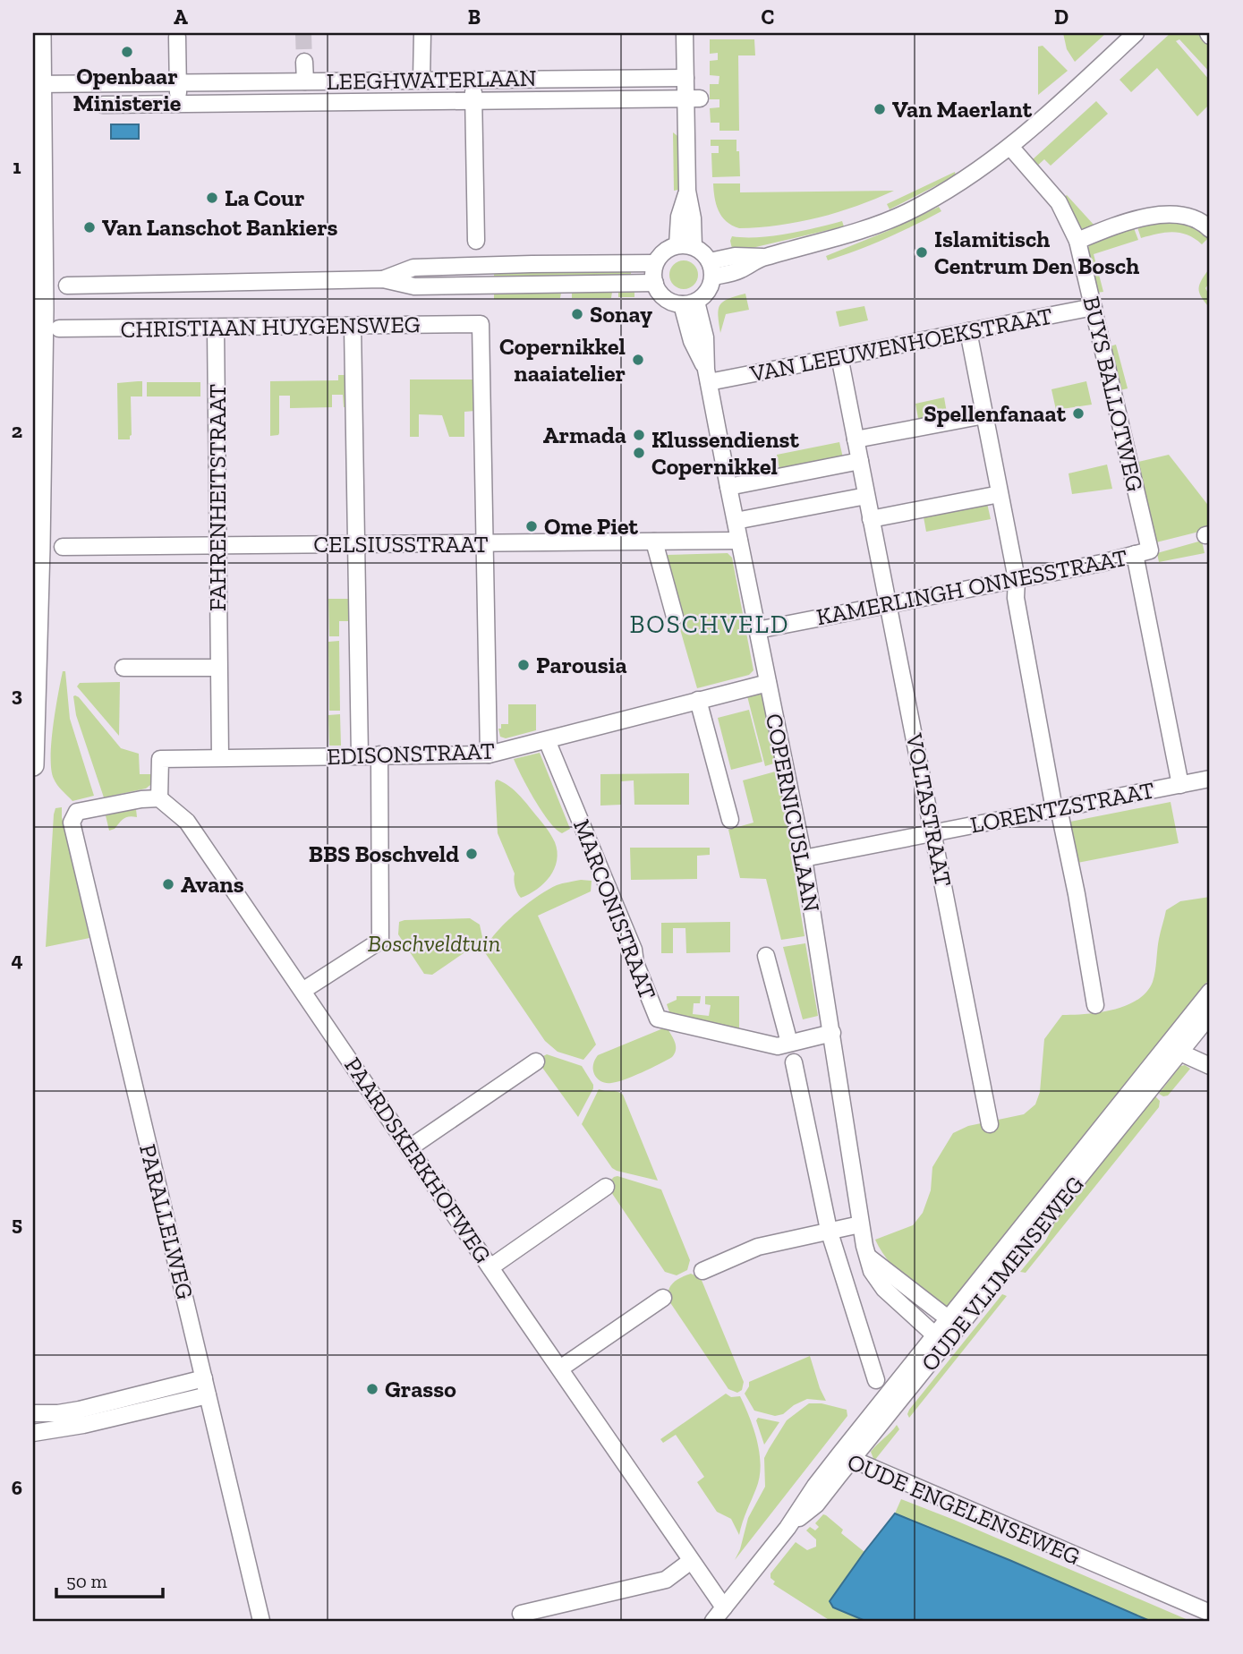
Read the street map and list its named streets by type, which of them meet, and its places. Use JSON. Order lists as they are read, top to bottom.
{
  "streets": {
    "street": [
      "LEEGHWATERLAAN",
      "CHRISTIAAN HUYGENSWEG",
      "VAN LEEUWENHOEKSTRAAT",
      "BUYS BALLOTWEG",
      "FAHRENHEITSTRAAT",
      "CELSIUSSTRAAT",
      "KAMERLINGH ONNESSTRAAT",
      "EDISONSTRAAT",
      "LORENTZSTRAAT",
      "VOLTASTRAAT",
      "COPERNICUSLAAN",
      "MARCONISTRAAT",
      "PAARDSKERKHOFWEG",
      "PARALLELWEG",
      "OUDE VLIJMENSEWEG",
      "OUDE ENGELENSEWEG"
    ]
  },
  "crossings": [
    ["CHRISTIAAN HUYGENSWEG", "FAHRENHEITSTRAAT"],
    ["CHRISTIAAN HUYGENSWEG", "CELSIUSSTRAAT"],
    ["CHRISTIAAN HUYGENSWEG", "COPERNICUSLAAN"],
    ["VAN LEEUWENHOEKSTRAAT", "BUYS BALLOTWEG"],
    ["VAN LEEUWENHOEKSTRAAT", "VOLTASTRAAT"],
    ["VAN LEEUWENHOEKSTRAAT", "COPERNICUSLAAN"],
    ["BUYS BALLOTWEG", "KAMERLINGH ONNESSTRAAT"],
    ["BUYS BALLOTWEG", "LORENTZSTRAAT"],
    ["FAHRENHEITSTRAAT", "CELSIUSSTRAAT"],
    ["FAHRENHEITSTRAAT", "EDISONSTRAAT"],
    ["CELSIUSSTRAAT", "COPERNICUSLAAN"],
    ["KAMERLINGH ONNESSTRAAT", "VOLTASTRAAT"],
    ["KAMERLINGH ONNESSTRAAT", "COPERNICUSLAAN"],
    ["EDISONSTRAAT", "COPERNICUSLAAN"],
    ["EDISONSTRAAT", "MARCONISTRAAT"],
    ["EDISONSTRAAT", "PAARDSKERKHOFWEG"],
    ["EDISONSTRAAT", "PARALLELWEG"],
    ["LORENTZSTRAAT", "VOLTASTRAAT"],
    ["LORENTZSTRAAT", "COPERNICUSLAAN"],
    ["COPERNICUSLAAN", "MARCONISTRAAT"],
    ["COPERNICUSLAAN", "OUDE VLIJMENSEWEG"],
    ["PAARDSKERKHOFWEG", "PARALLELWEG"],
    ["PAARDSKERKHOFWEG", "OUDE ENGELENSEWEG"],
    ["OUDE VLIJMENSEWEG", "OUDE ENGELENSEWEG"]
  ],
  "districts": ["BOSCHVELD"],
  "parks": ["Boschveldtuin"],
  "places": [
    "Openbaar Ministerie",
    "Van Maerlant",
    "La Cour",
    "Van Lanschot Bankiers",
    "Islamitisch Centrum Den Bosch",
    "Sonay",
    "Copernikkel naaiatelier",
    "Spellenfanaat",
    "Armada",
    "Klussendienst Copernikkel",
    "Ome Piet",
    "Parousia",
    "BBS Boschveld",
    "Avans",
    "Grasso"
  ],
  "scale_bar": "50 m",
  "grid": {
    "columns": [
      "A",
      "B",
      "C",
      "D"
    ],
    "rows": [
      "1",
      "2",
      "3",
      "4",
      "5",
      "6"
    ]
  }
}
